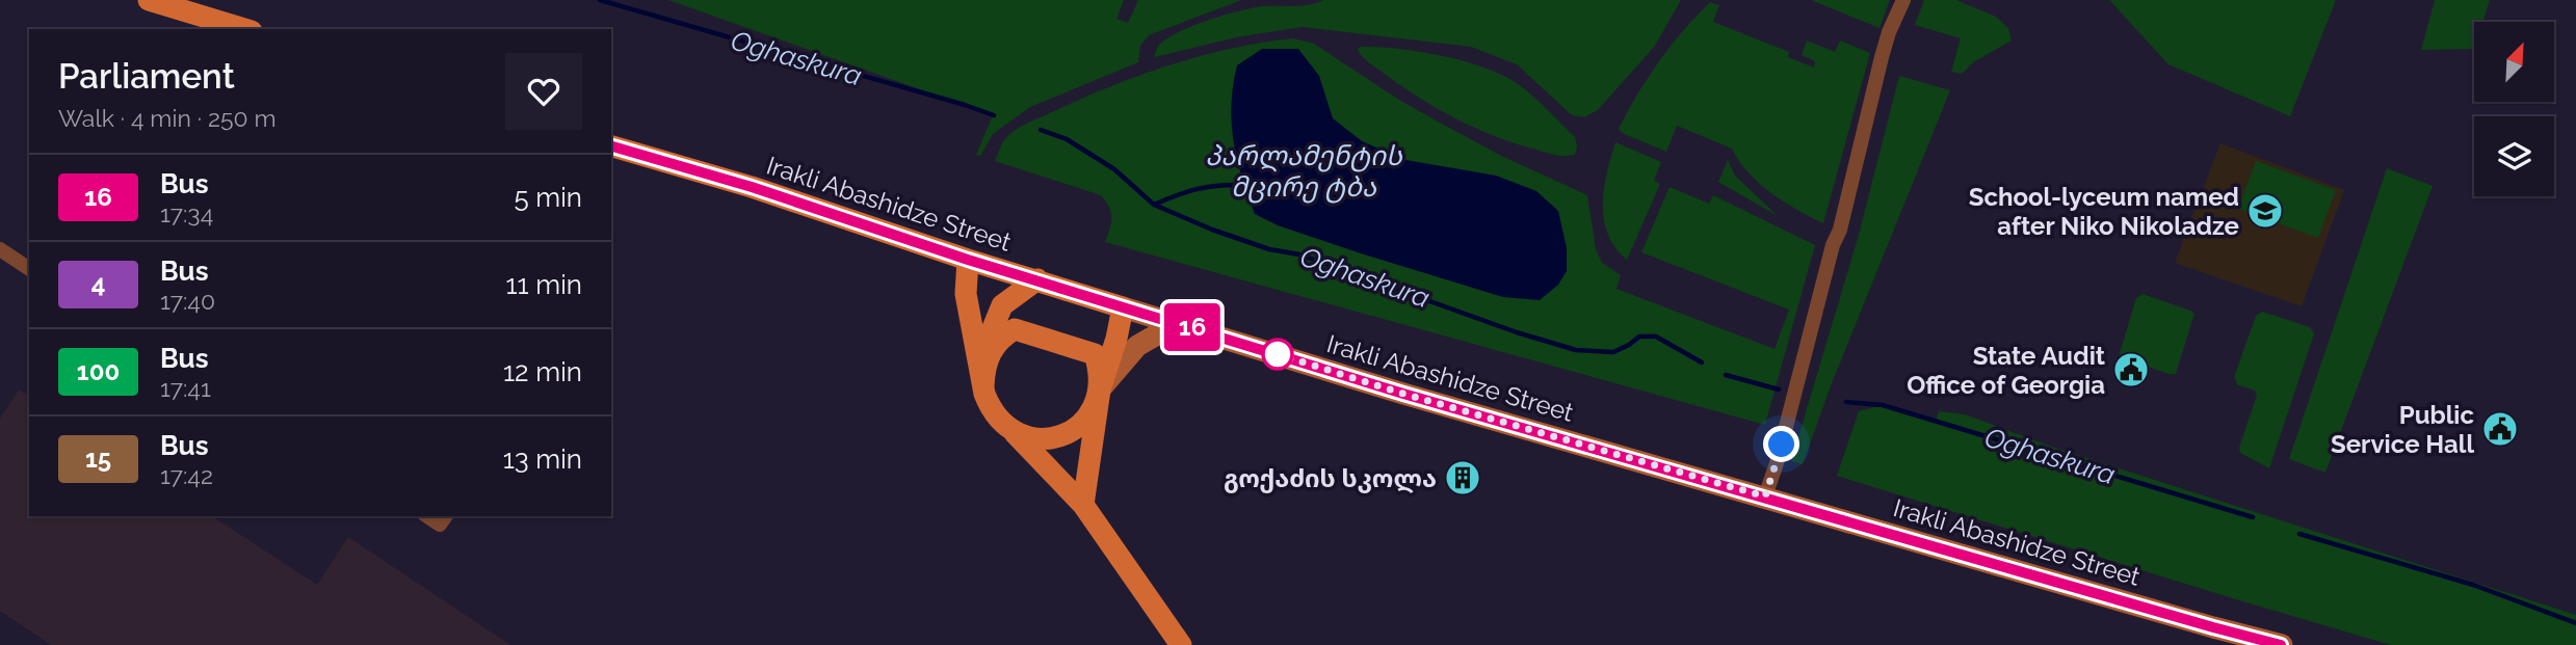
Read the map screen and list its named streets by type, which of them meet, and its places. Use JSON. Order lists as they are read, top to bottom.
{
  "streets": {
    "main road": ["Irakli Abashidze Street"]
  },
  "water": ["Oghaskura", "პარლამენტის მცირე ტბა"],
  "places": {
    "school or university": ["School-lyceum named after Niko Nikoladze"],
    "public building": ["State Audit Office of Georgia", "Public Service Hall"],
    "building": ["გოქაძის სკოლა"]
  },
  "lines": ["bus line 16"],
  "north": "top right",
  "page": {
    "on_map": "16",
    "heading": ["Parliament", "Walk · 4 min · 250 m"],
    "list": [
      {
        "mark": "16",
        "name": "Bus",
        "note": "17:34",
        "value": "5 min"
      },
      {
        "mark": "4",
        "name": "Bus",
        "note": "17:40",
        "value": "11 min"
      },
      {
        "mark": "100",
        "name": "Bus",
        "note": "17:41",
        "value": "12 min"
      },
      {
        "mark": "15",
        "name": "Bus",
        "note": "17:42",
        "value": "13 min"
      }
    ]
  }
}
